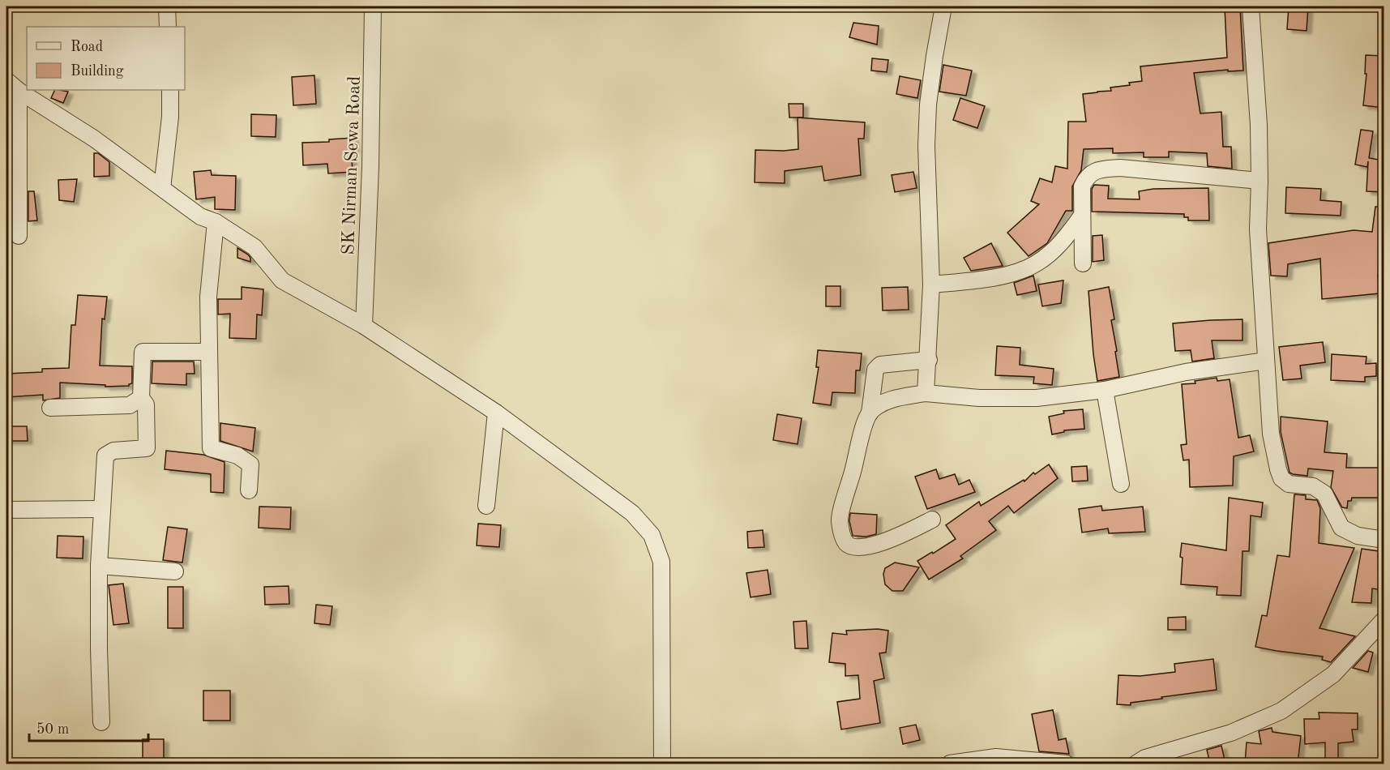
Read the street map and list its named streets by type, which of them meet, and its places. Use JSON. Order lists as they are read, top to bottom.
{
  "streets": {
    "street": ["SK Nirman Sewa Road"]
  },
  "legend": ["Road", "Building"],
  "scale_bar": "50 m"
}
